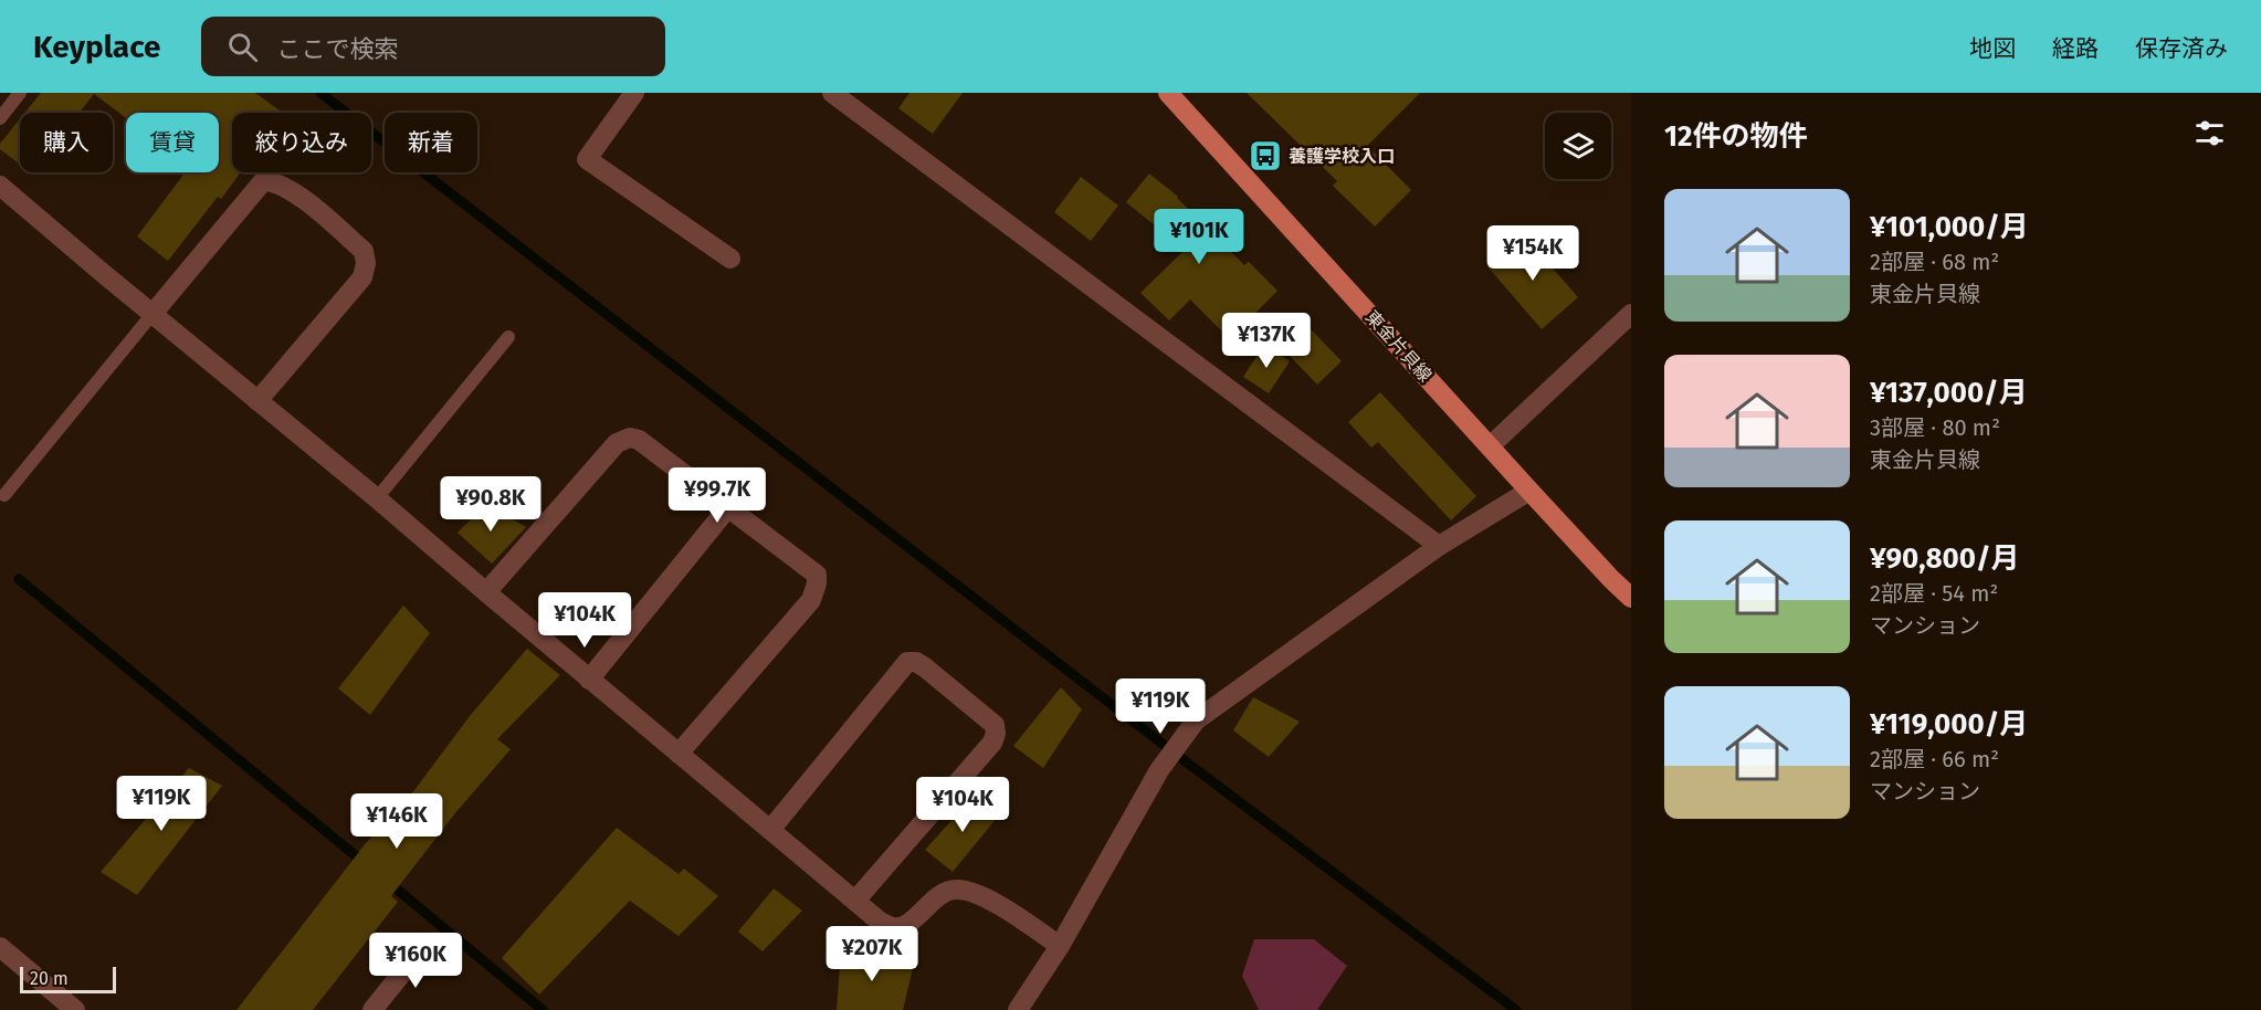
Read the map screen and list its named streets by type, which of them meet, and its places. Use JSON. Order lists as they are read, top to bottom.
{
  "streets": {
    "main road": ["東金片貝線"]
  },
  "places": {
    "bus stop": ["養護学校入口"]
  },
  "scale_bar": "20 m",
  "page": {
    "header": "Keyplace",
    "search": "ここで検索",
    "nav": ["地図", "経路", "保存済み"],
    "heading": "12件の物件",
    "chip": [
      "購入",
      "賃貸",
      "絞り込み",
      "新着"
    ],
    "list": [
      {
        "name": "¥101,000/月",
        "note": "2部屋 · 68 m² · 東金片貝線"
      },
      {
        "name": "¥137,000/月",
        "note": "3部屋 · 80 m² · 東金片貝線"
      },
      {
        "name": "¥90,800/月",
        "note": "2部屋 · 54 m² · マンション"
      },
      {
        "name": "¥119,000/月",
        "note": "2部屋 · 66 m² · マンション"
      }
    ],
    "price": [
      "¥101K",
      "¥154K",
      "¥137K",
      "¥99.7K",
      "¥90.8K",
      "¥104K",
      "¥119K",
      "¥119K",
      "¥104K",
      "¥146K",
      "¥207K",
      "¥160K"
    ],
    "scale": "20 m"
  }
}
